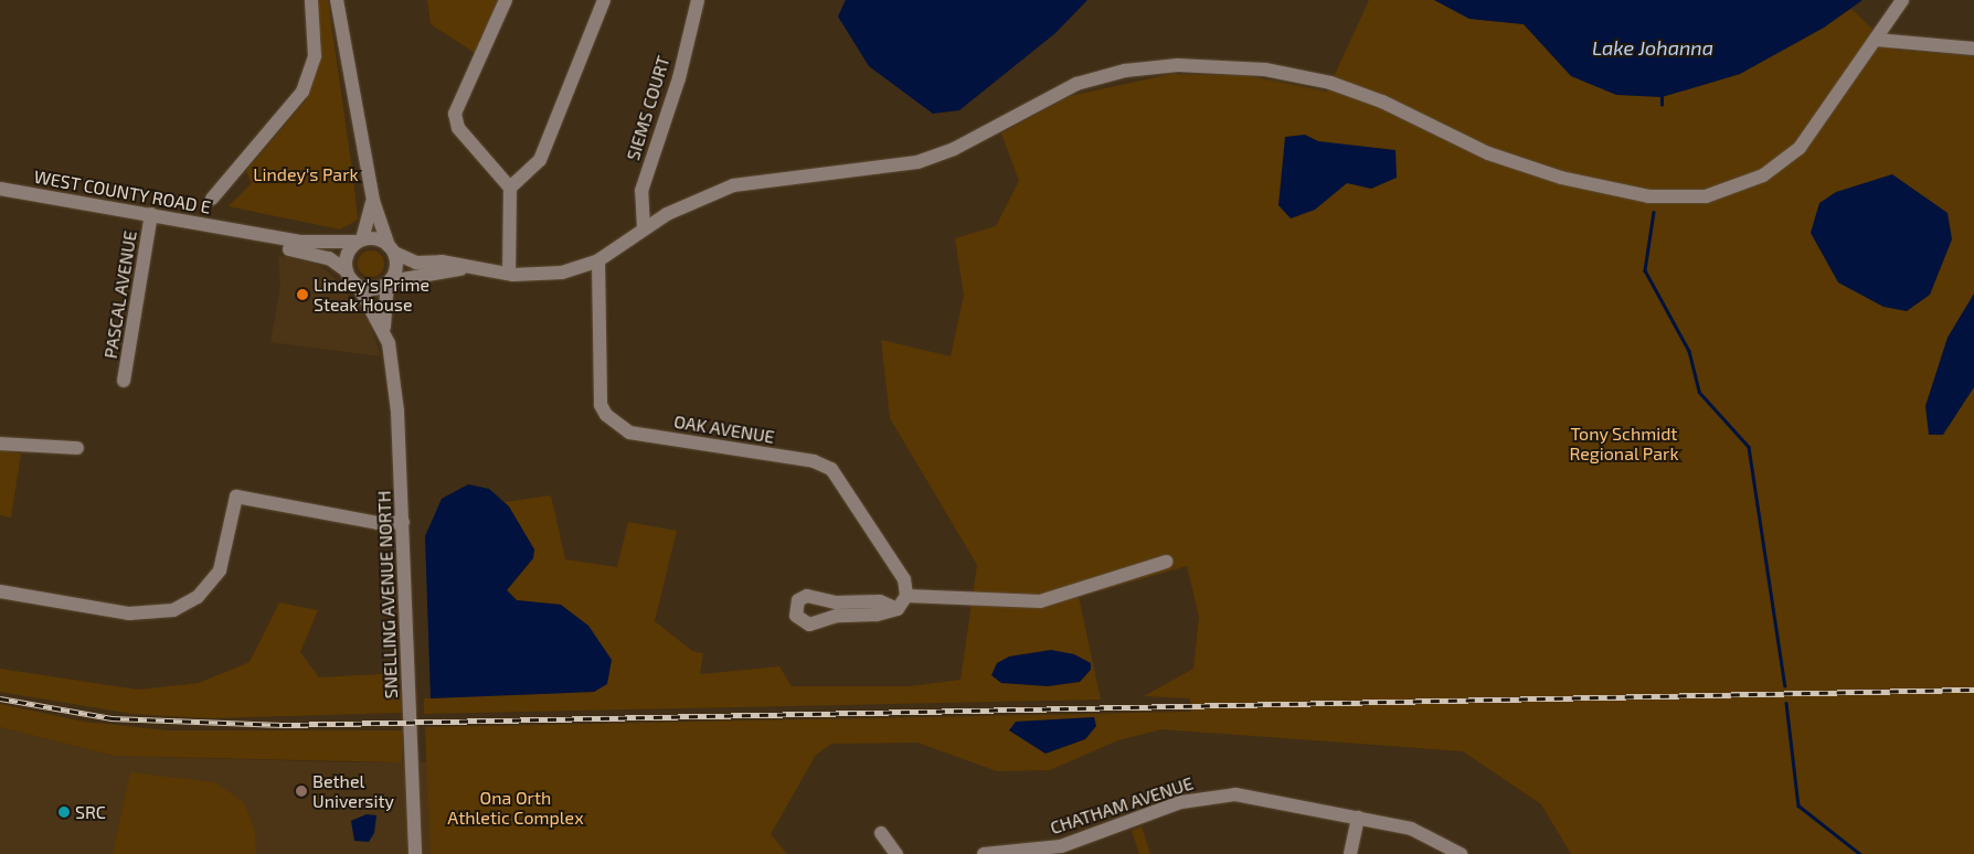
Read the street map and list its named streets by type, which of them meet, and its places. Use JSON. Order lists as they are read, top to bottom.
{
  "streets": {
    "street": [
      "SIEMS COURT",
      "WEST COUNTY ROAD E",
      "PASCAL AVENUE",
      "OAK AVENUE",
      "SNELLING AVENUE NORTH",
      "CHATHAM AVENUE"
    ]
  },
  "crossings": [
    ["WEST COUNTY ROAD E", "PASCAL AVENUE"],
    ["WEST COUNTY ROAD E", "SNELLING AVENUE NORTH"]
  ],
  "water": ["Lake Johanna"],
  "parks": ["Lindey's Park", "Tony Schmidt Regional Park", "Ona Orth Athletic Complex"],
  "places": ["Lindey's Prime Steak House", "Bethel University", "SRC"]
}
